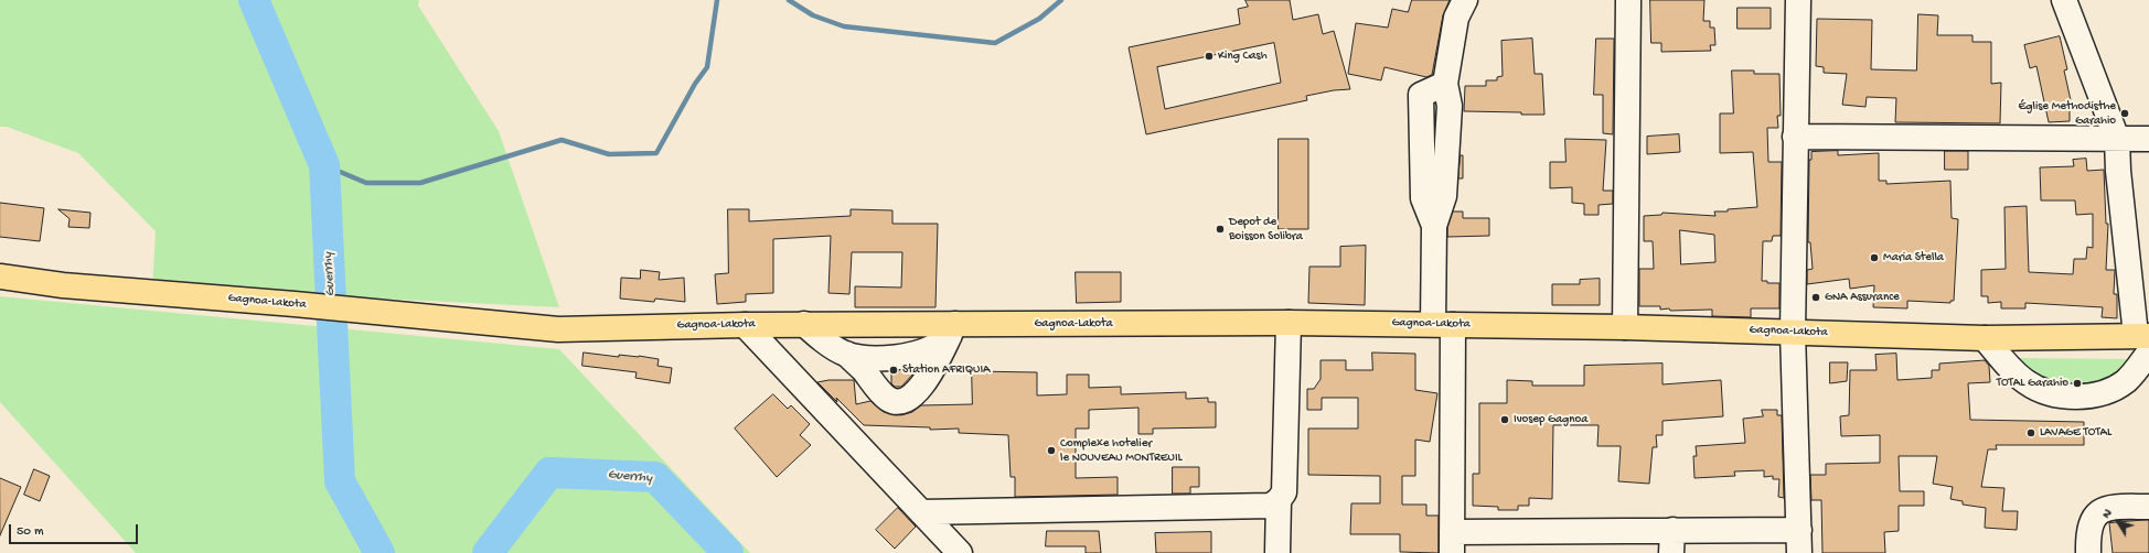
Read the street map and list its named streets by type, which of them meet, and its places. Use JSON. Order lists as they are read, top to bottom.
{
  "streets": {
    "main road": ["Gagnoa-Lakota"]
  },
  "water": ["Guerrhy"],
  "places": [
    "King Cash",
    "Église Methodisthe Garahio",
    "Depot de Boisson Solibra",
    "Maria Stella",
    "GNA Assurance",
    "Station AFRIQUIA",
    "TOTAL Garahio",
    "Ivosep Gagnoa",
    "LAVAGE TOTAL",
    "Complexe hotelier le NOUVEAU MONTREUIL"
  ],
  "scale_bar": "50 m",
  "north": "top left"
}
